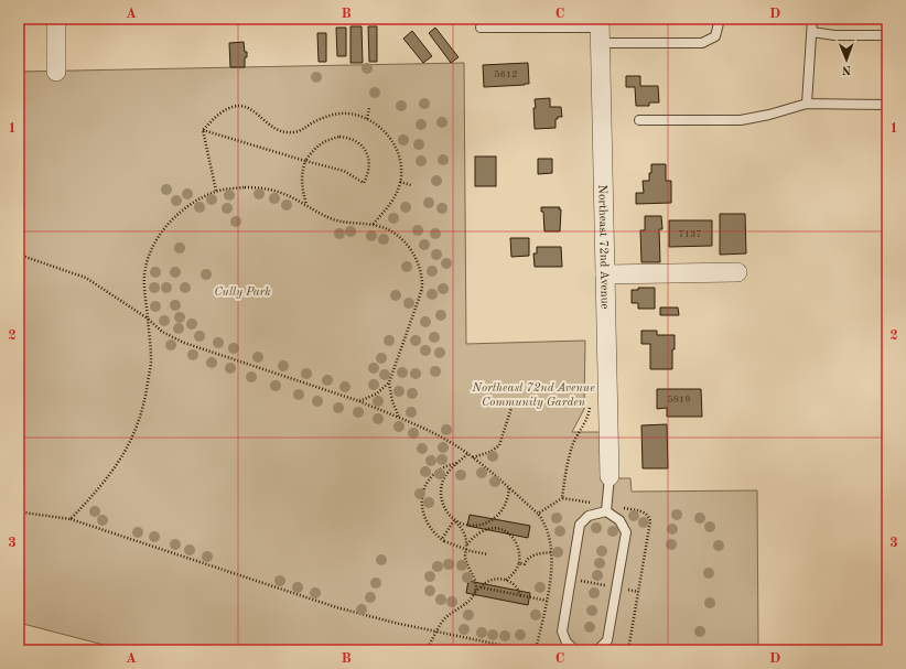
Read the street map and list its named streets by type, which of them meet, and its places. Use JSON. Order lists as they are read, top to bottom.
{
  "streets": {
    "street": ["Northeast 72nd Avenue"]
  },
  "parks": ["Cully Park", "Northeast 72nd Avenue Community Garden"],
  "house_numbers": ["5612", "7137", "5819"],
  "north": "bottom",
  "grid": {
    "columns": [
      "A",
      "B",
      "C",
      "D"
    ],
    "rows": ["1", "2", "3"]
  }
}
